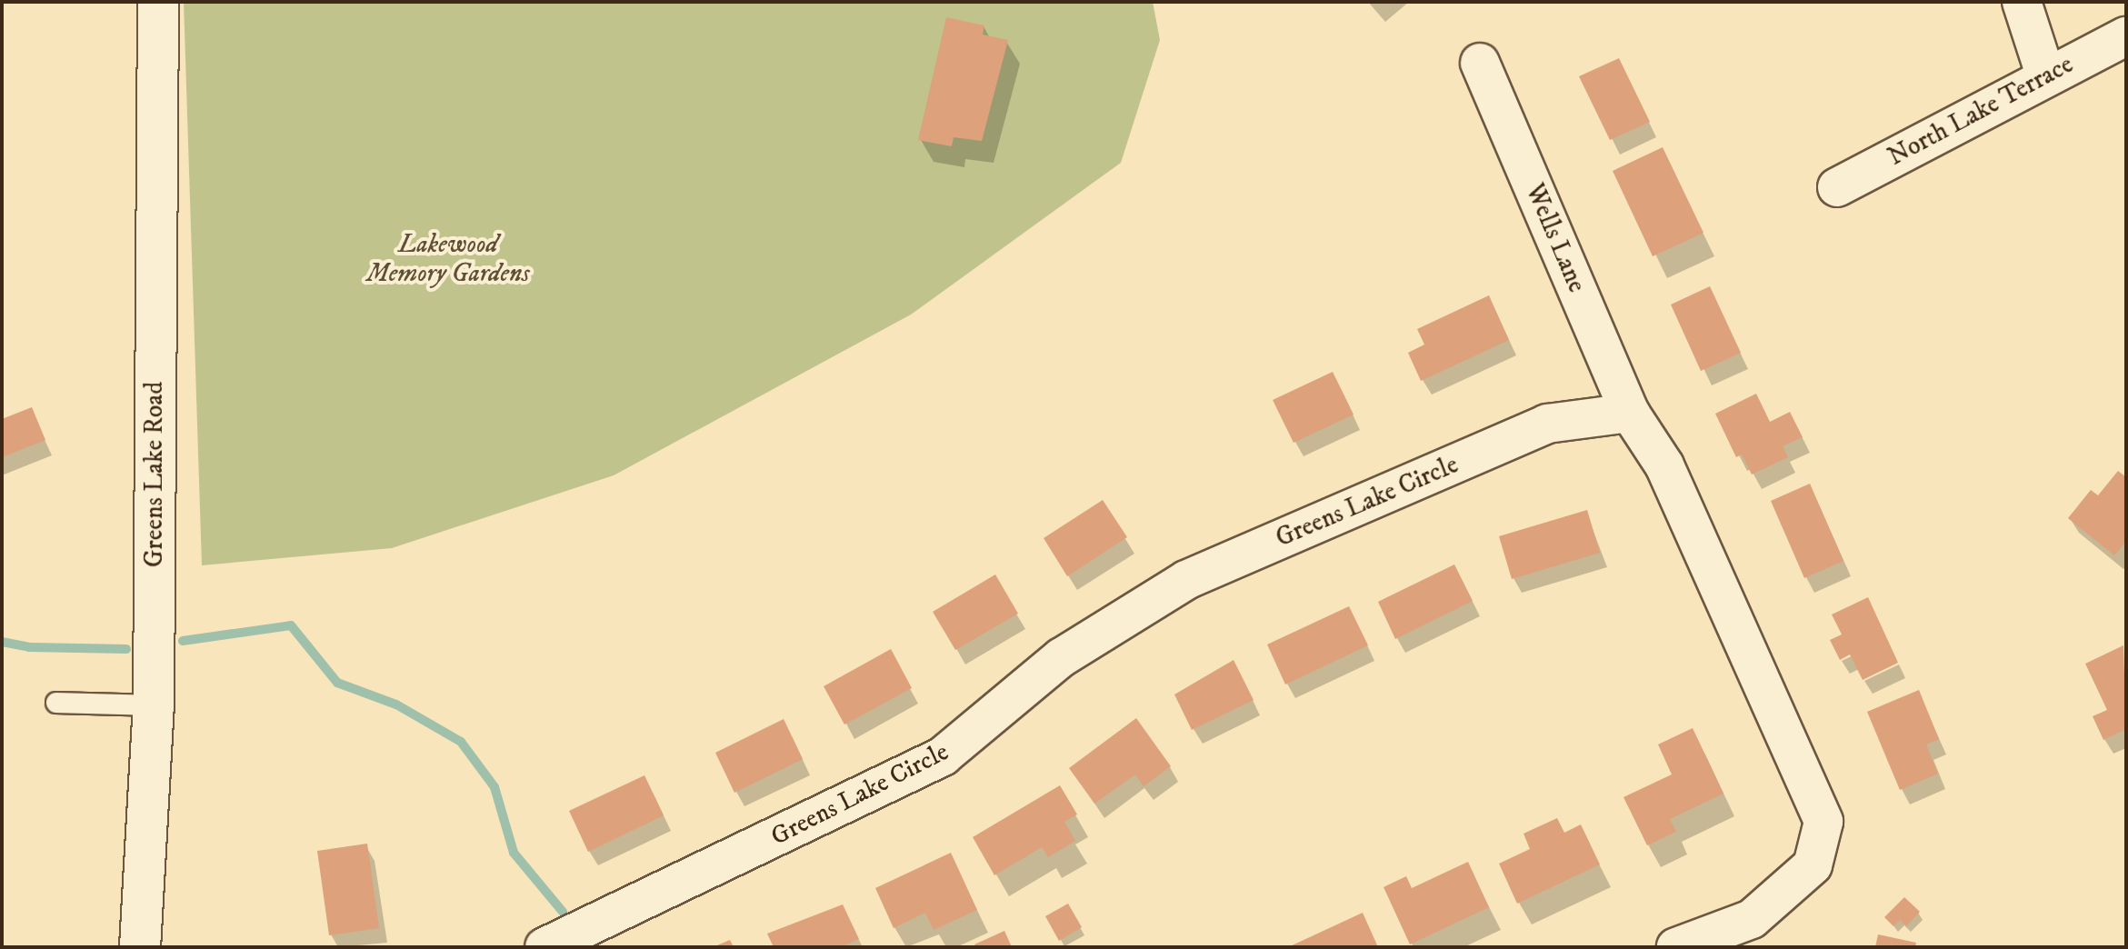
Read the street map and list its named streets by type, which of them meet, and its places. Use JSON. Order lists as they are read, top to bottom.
{
  "streets": {
    "street": [
      "North Lake Terrace",
      "Wells Lane",
      "Greens Lake Road",
      "Greens Lake Circle"
    ]
  },
  "crossings": [
    ["Wells Lane", "Greens Lake Circle"]
  ],
  "parks": ["Lakewood Memory Gardens"]
}
